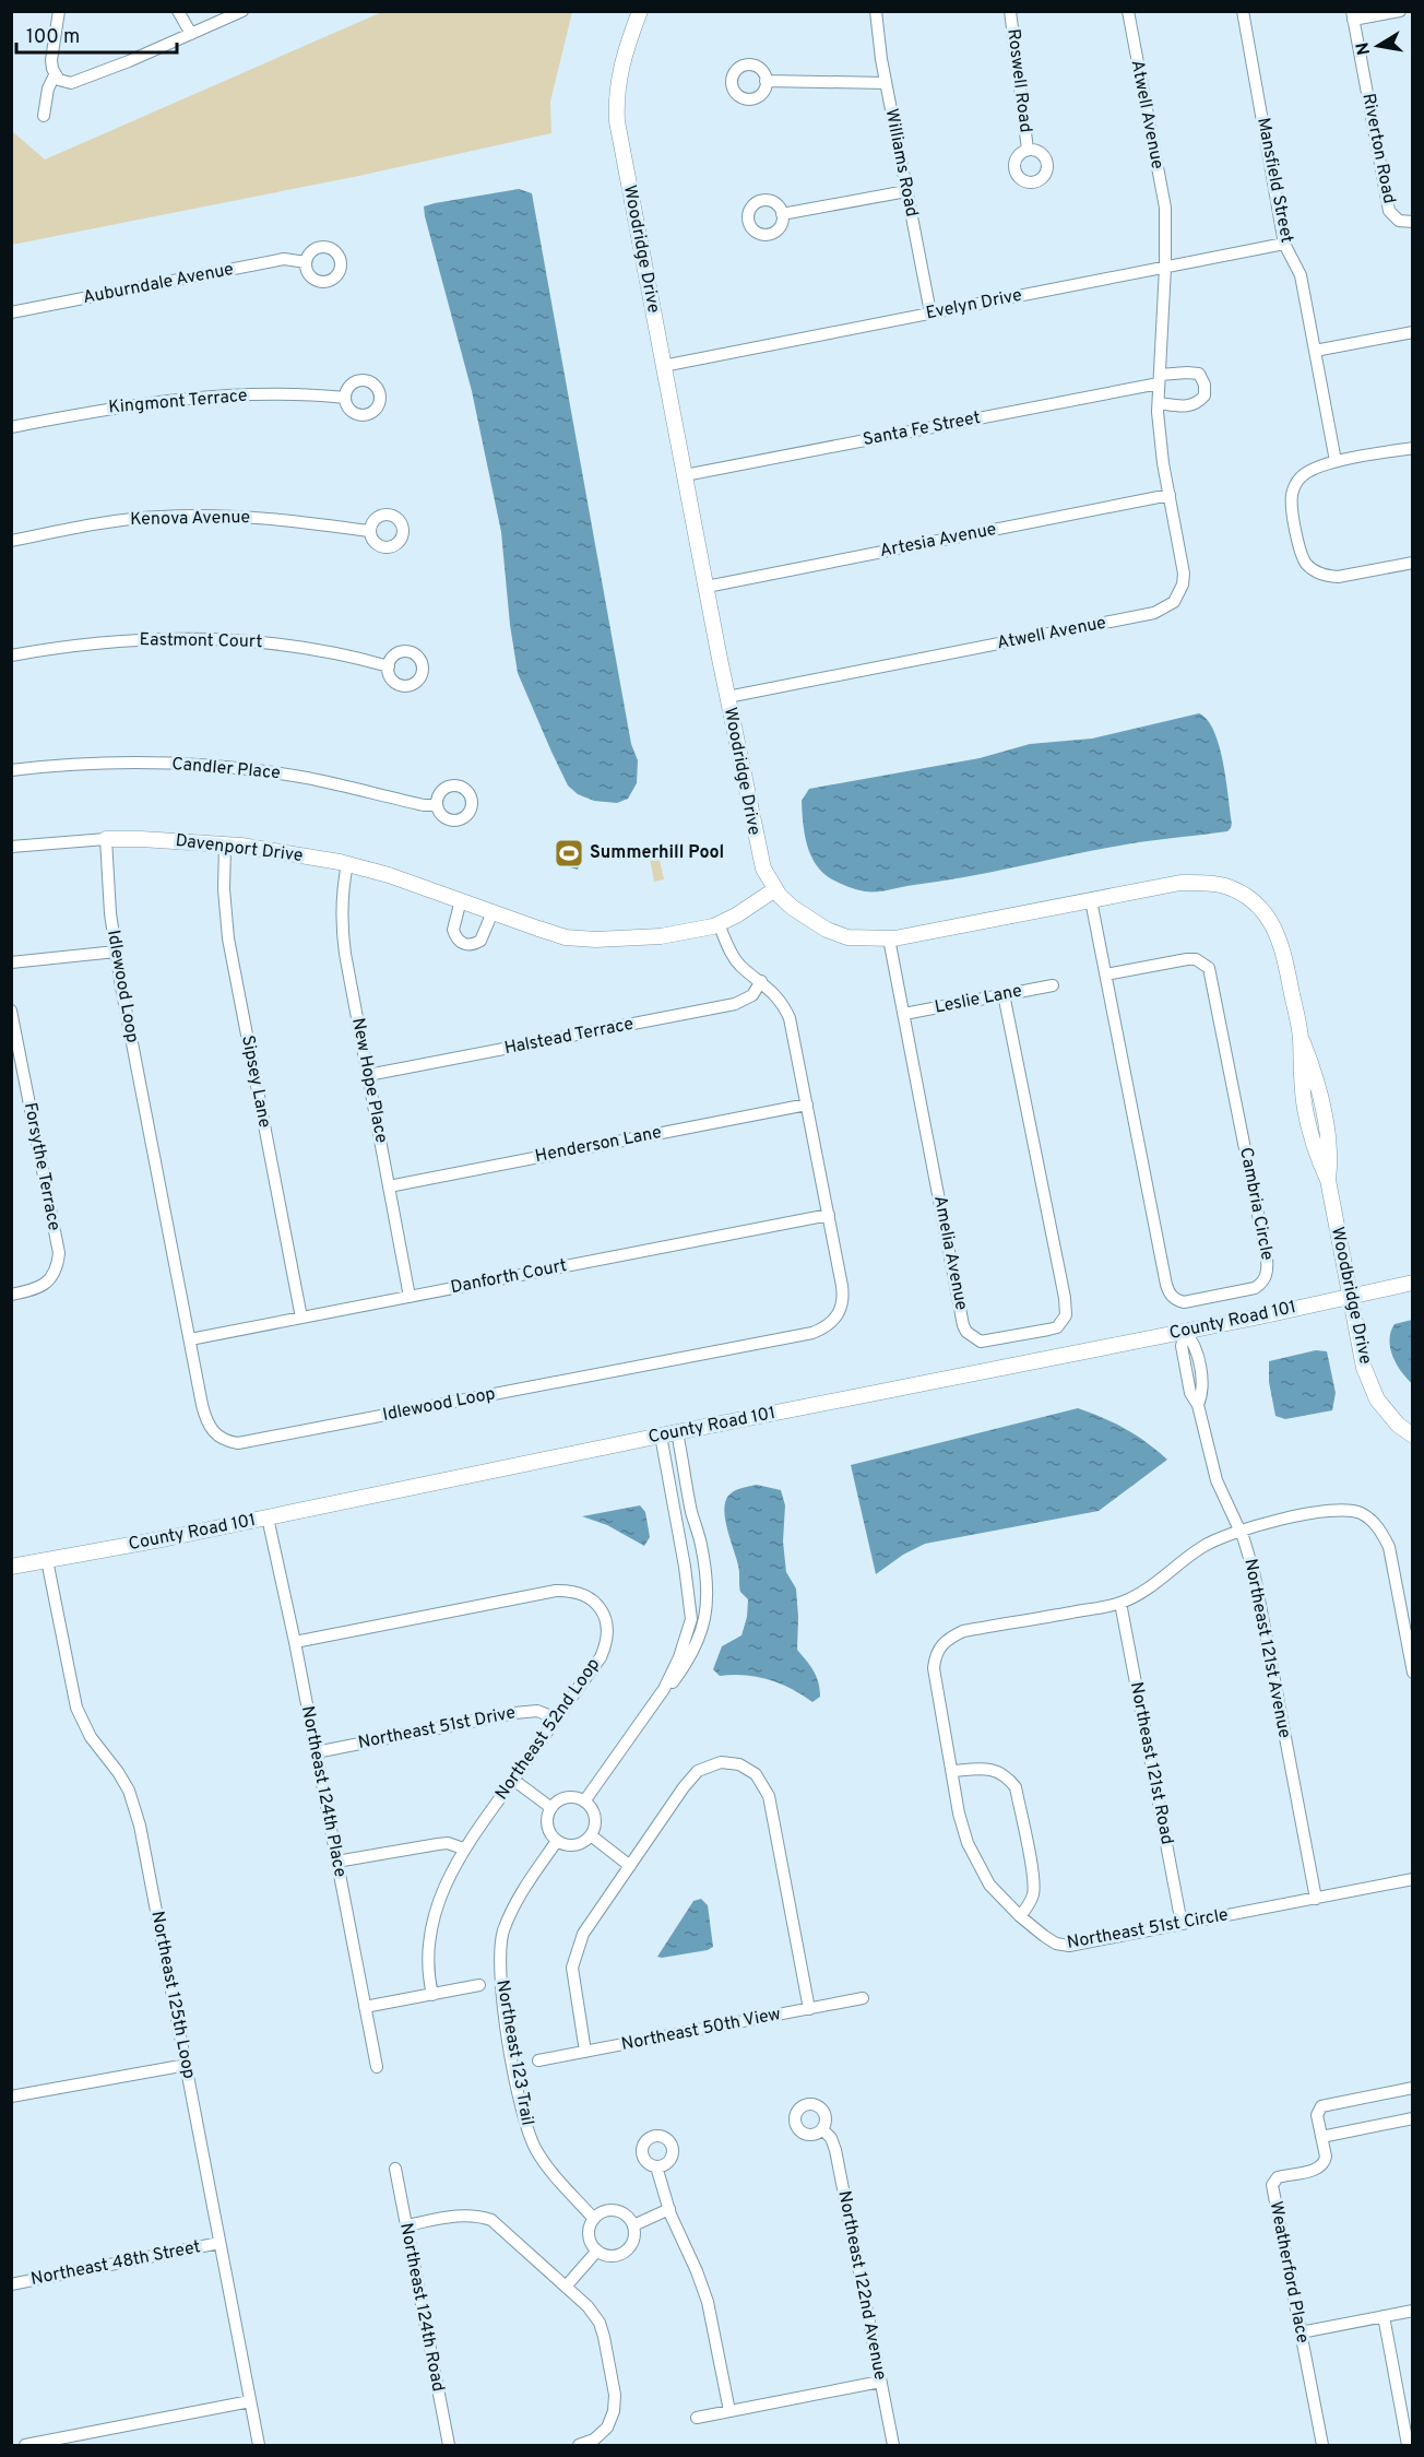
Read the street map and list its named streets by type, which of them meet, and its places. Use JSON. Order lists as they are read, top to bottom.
{
  "streets": {
    "street": [
      "Roswell Road",
      "Atwell Avenue",
      "Riverton Road",
      "Williams Road",
      "Mansfield Street",
      "Woodridge Drive",
      "Auburndale Avenue",
      "Evelyn Drive",
      "Kingmont Terrace",
      "Santa Fe Street",
      "Kenova Avenue",
      "Artesia Avenue",
      "Eastmont Court",
      "Candler Place",
      "Davenport Drive",
      "Idlewood Loop",
      "Leslie Lane",
      "Halstead Terrace",
      "New Hope Place",
      "Sipsey Lane",
      "Henderson Lane",
      "Forsythe Terrace",
      "Cambria Circle",
      "Amelia Avenue",
      "Danforth Court",
      "Woodbridge Drive",
      "County Road 101",
      "Northeast 121st Avenue",
      "Northeast 51st Drive",
      "Northeast 52nd Loop",
      "Northeast 121st Road",
      "Northeast 124th Place",
      "Northeast 51st Circle",
      "Northeast 125th Loop",
      "Northeast 50th View",
      "Northeast 123 Trail",
      "Northeast 48th Street",
      "Weatherford Place",
      "Northeast 122nd Avenue",
      "Northeast 124th Road"
    ]
  },
  "crossings": [
    ["Atwell Avenue", "Woodridge Drive"],
    ["Atwell Avenue", "Evelyn Drive"],
    ["Atwell Avenue", "Santa Fe Street"],
    ["Atwell Avenue", "Artesia Avenue"],
    ["Williams Road", "Evelyn Drive"],
    ["Mansfield Street", "Evelyn Drive"],
    ["Woodridge Drive", "Evelyn Drive"],
    ["Woodridge Drive", "Santa Fe Street"],
    ["Woodridge Drive", "Artesia Avenue"],
    ["Woodridge Drive", "Davenport Drive"],
    ["Woodridge Drive", "Cambria Circle"],
    ["Woodridge Drive", "Amelia Avenue"],
    ["Woodridge Drive", "Woodbridge Drive"],
    ["Davenport Drive", "Idlewood Loop"],
    ["Davenport Drive", "New Hope Place"],
    ["Davenport Drive", "Sipsey Lane"],
    ["Idlewood Loop", "Halstead Terrace"],
    ["Idlewood Loop", "Henderson Lane"],
    ["Idlewood Loop", "Danforth Court"],
    ["Leslie Lane", "Amelia Avenue"],
    ["Halstead Terrace", "New Hope Place"],
    ["New Hope Place", "Henderson Lane"],
    ["New Hope Place", "Danforth Court"],
    ["Sipsey Lane", "Danforth Court"],
    ["Woodbridge Drive", "County Road 101"],
    ["County Road 101", "Northeast 121st Avenue"],
    ["County Road 101", "Northeast 124th Place"],
    ["County Road 101", "Northeast 125th Loop"],
    ["Northeast 121st Avenue", "Northeast 51st Circle"],
    ["Northeast 51st Drive", "Northeast 52nd Loop"],
    ["Northeast 51st Drive", "Northeast 124th Place"],
    ["Northeast 52nd Loop", "Northeast 124th Place"],
    ["Northeast 121st Road", "Northeast 51st Circle"],
    ["Northeast 125th Loop", "Northeast 48th Street"]
  ],
  "places": {
    "sports": ["Summerhill Pool"]
  },
  "scale_bar": "100 m",
  "north": "left"
}
